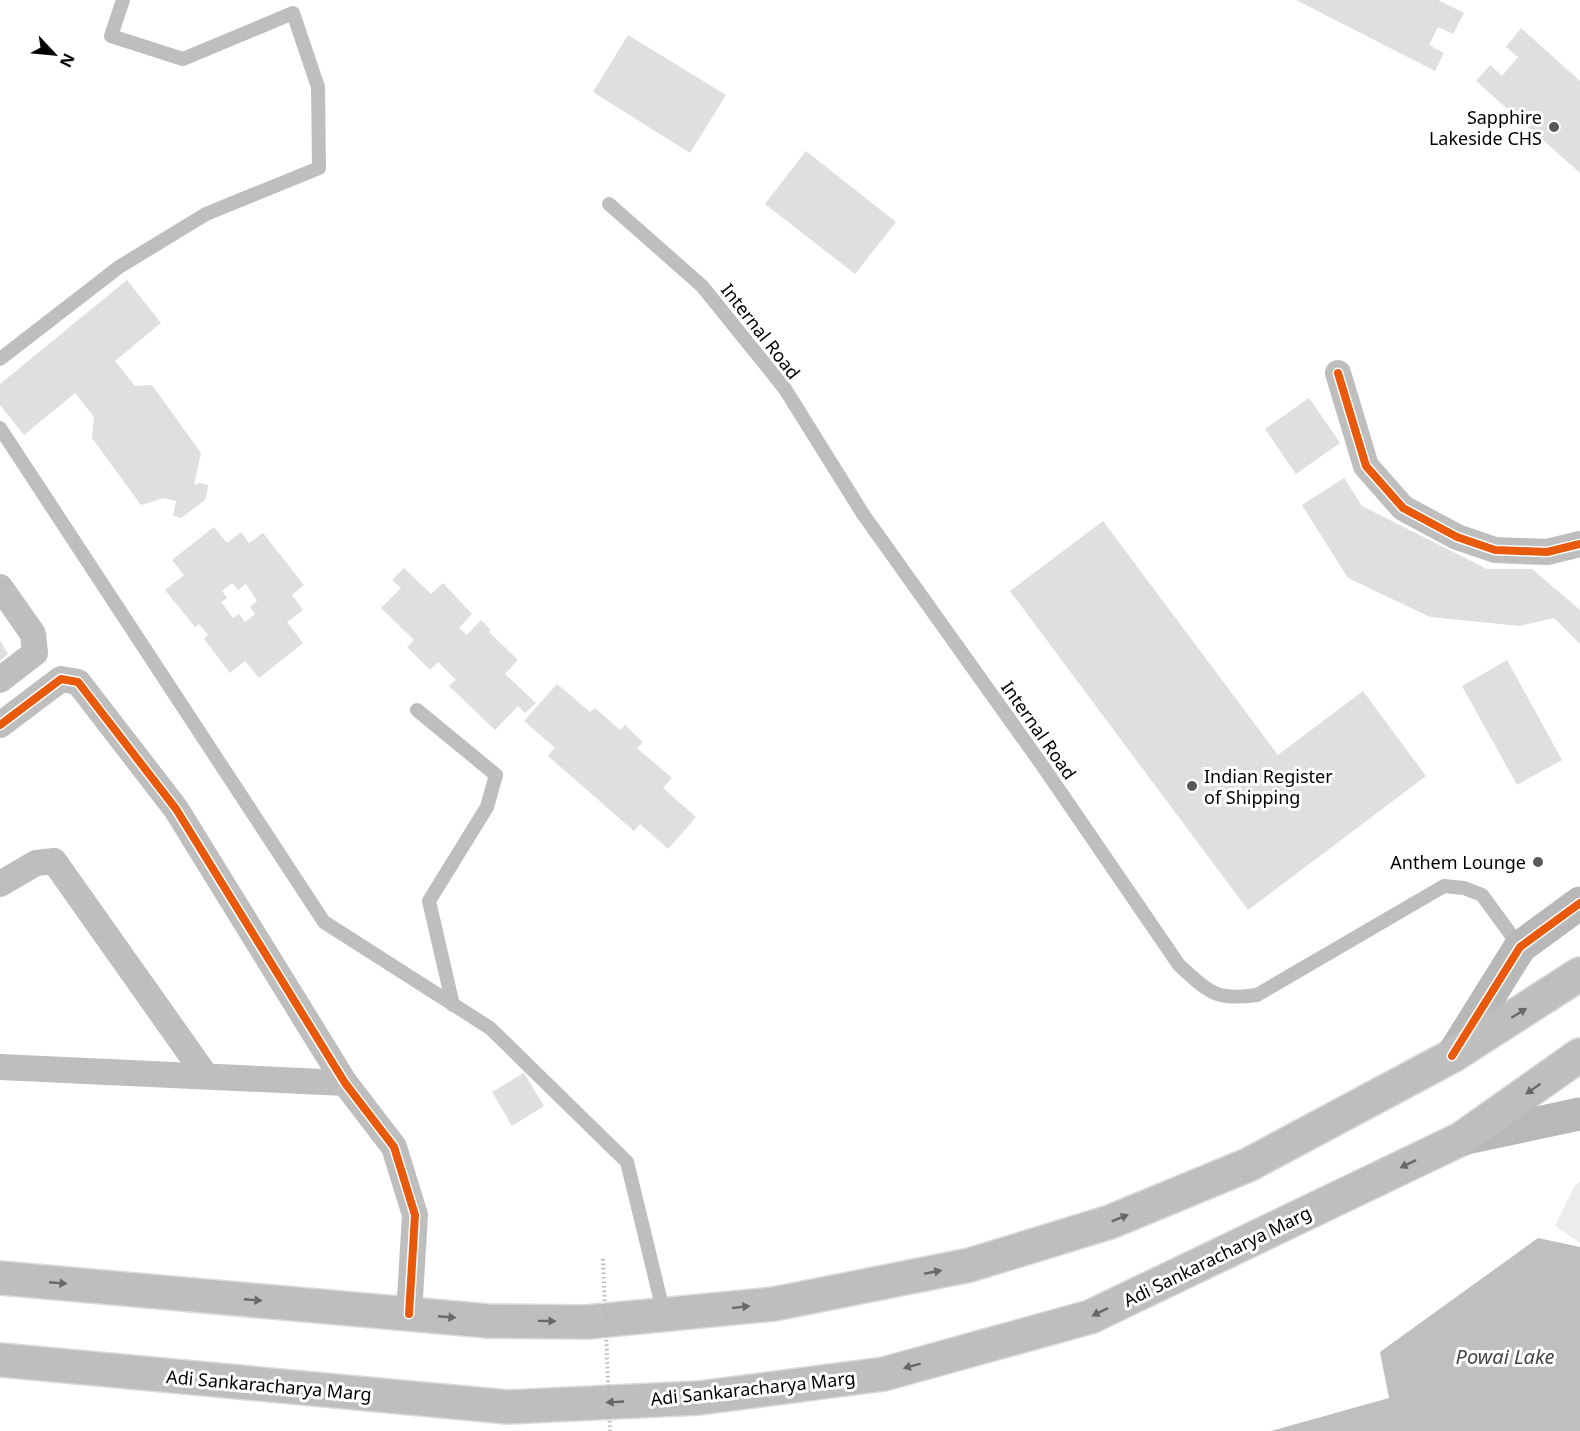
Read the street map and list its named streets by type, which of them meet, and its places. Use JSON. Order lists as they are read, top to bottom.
{
  "streets": {
    "main road": ["Adi Sankaracharya Marg"],
    "lane": ["Internal Road"]
  },
  "water": ["Powai Lake"],
  "places": ["Sapphire Lakeside CHS", "Indian Register of Shipping", "Anthem Lounge"],
  "north": "bottom right"
}
